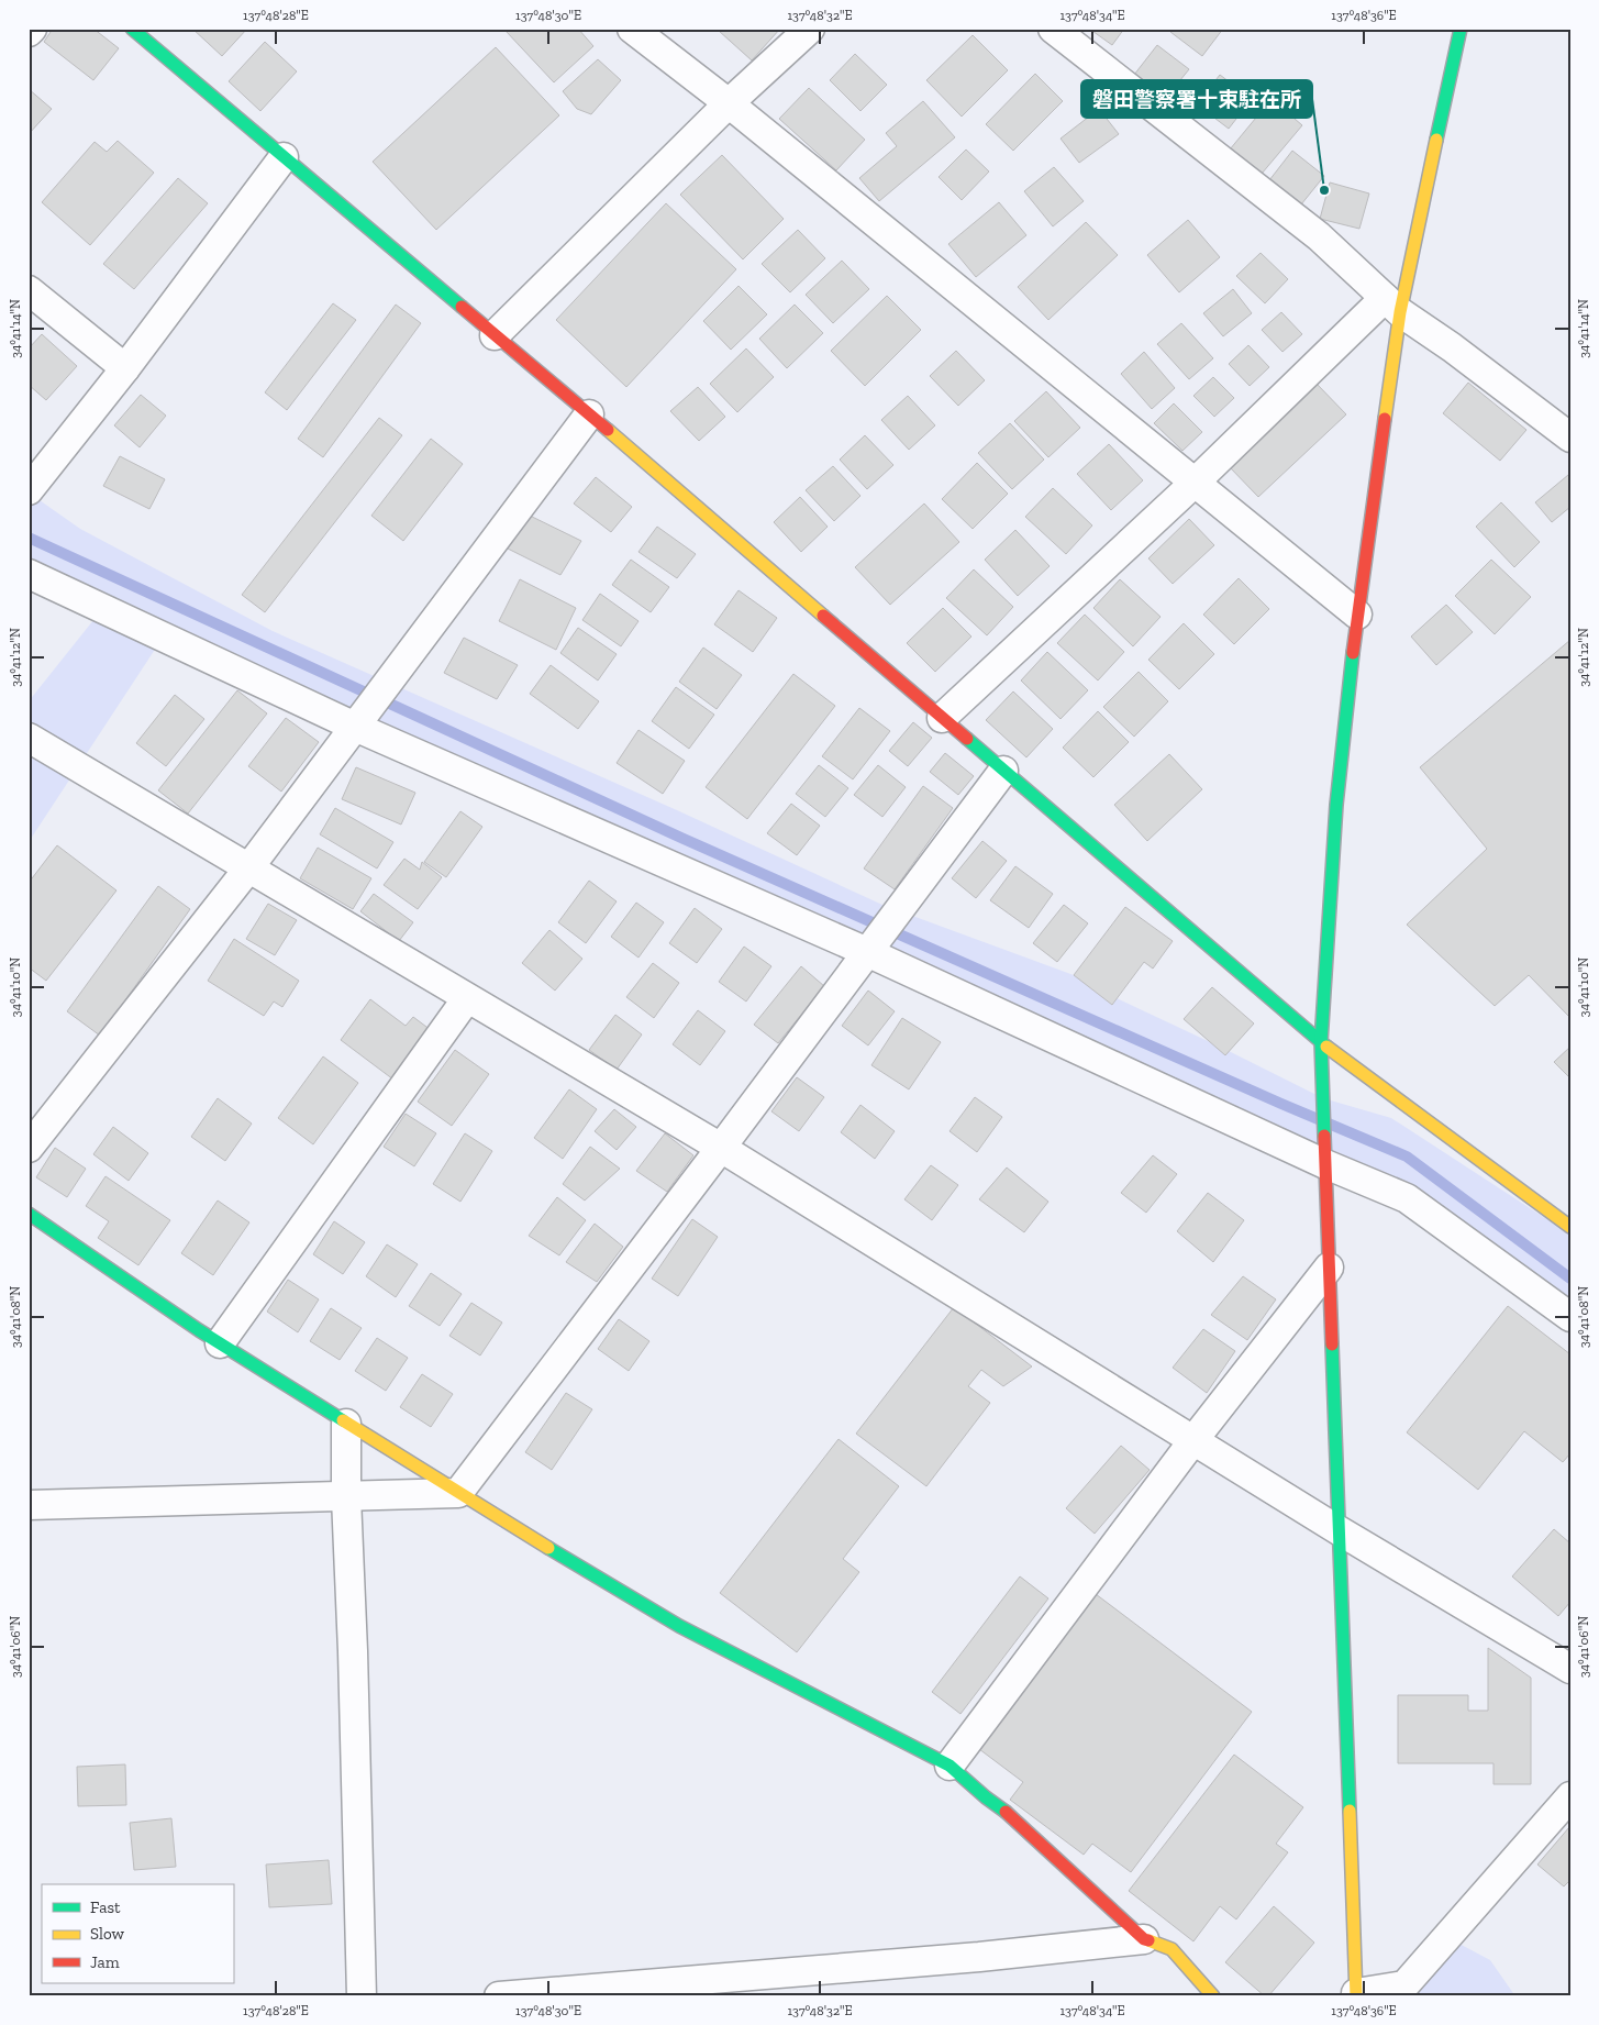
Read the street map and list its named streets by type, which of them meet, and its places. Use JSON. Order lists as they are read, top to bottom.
{
  "places": ["磐田警察署十束駐在所"],
  "legend": ["Fast", "Slow", "Jam"],
  "coordinates": [
    "137°48'28\"E",
    "137°48'30\"E",
    "137°48'32\"E",
    "137°48'34\"E",
    "137°48'36\"E",
    "34°41'14\"N",
    "34°41'12\"N",
    "34°41'10\"N",
    "34°41'08\"N",
    "34°41'06\"N"
  ]
}
